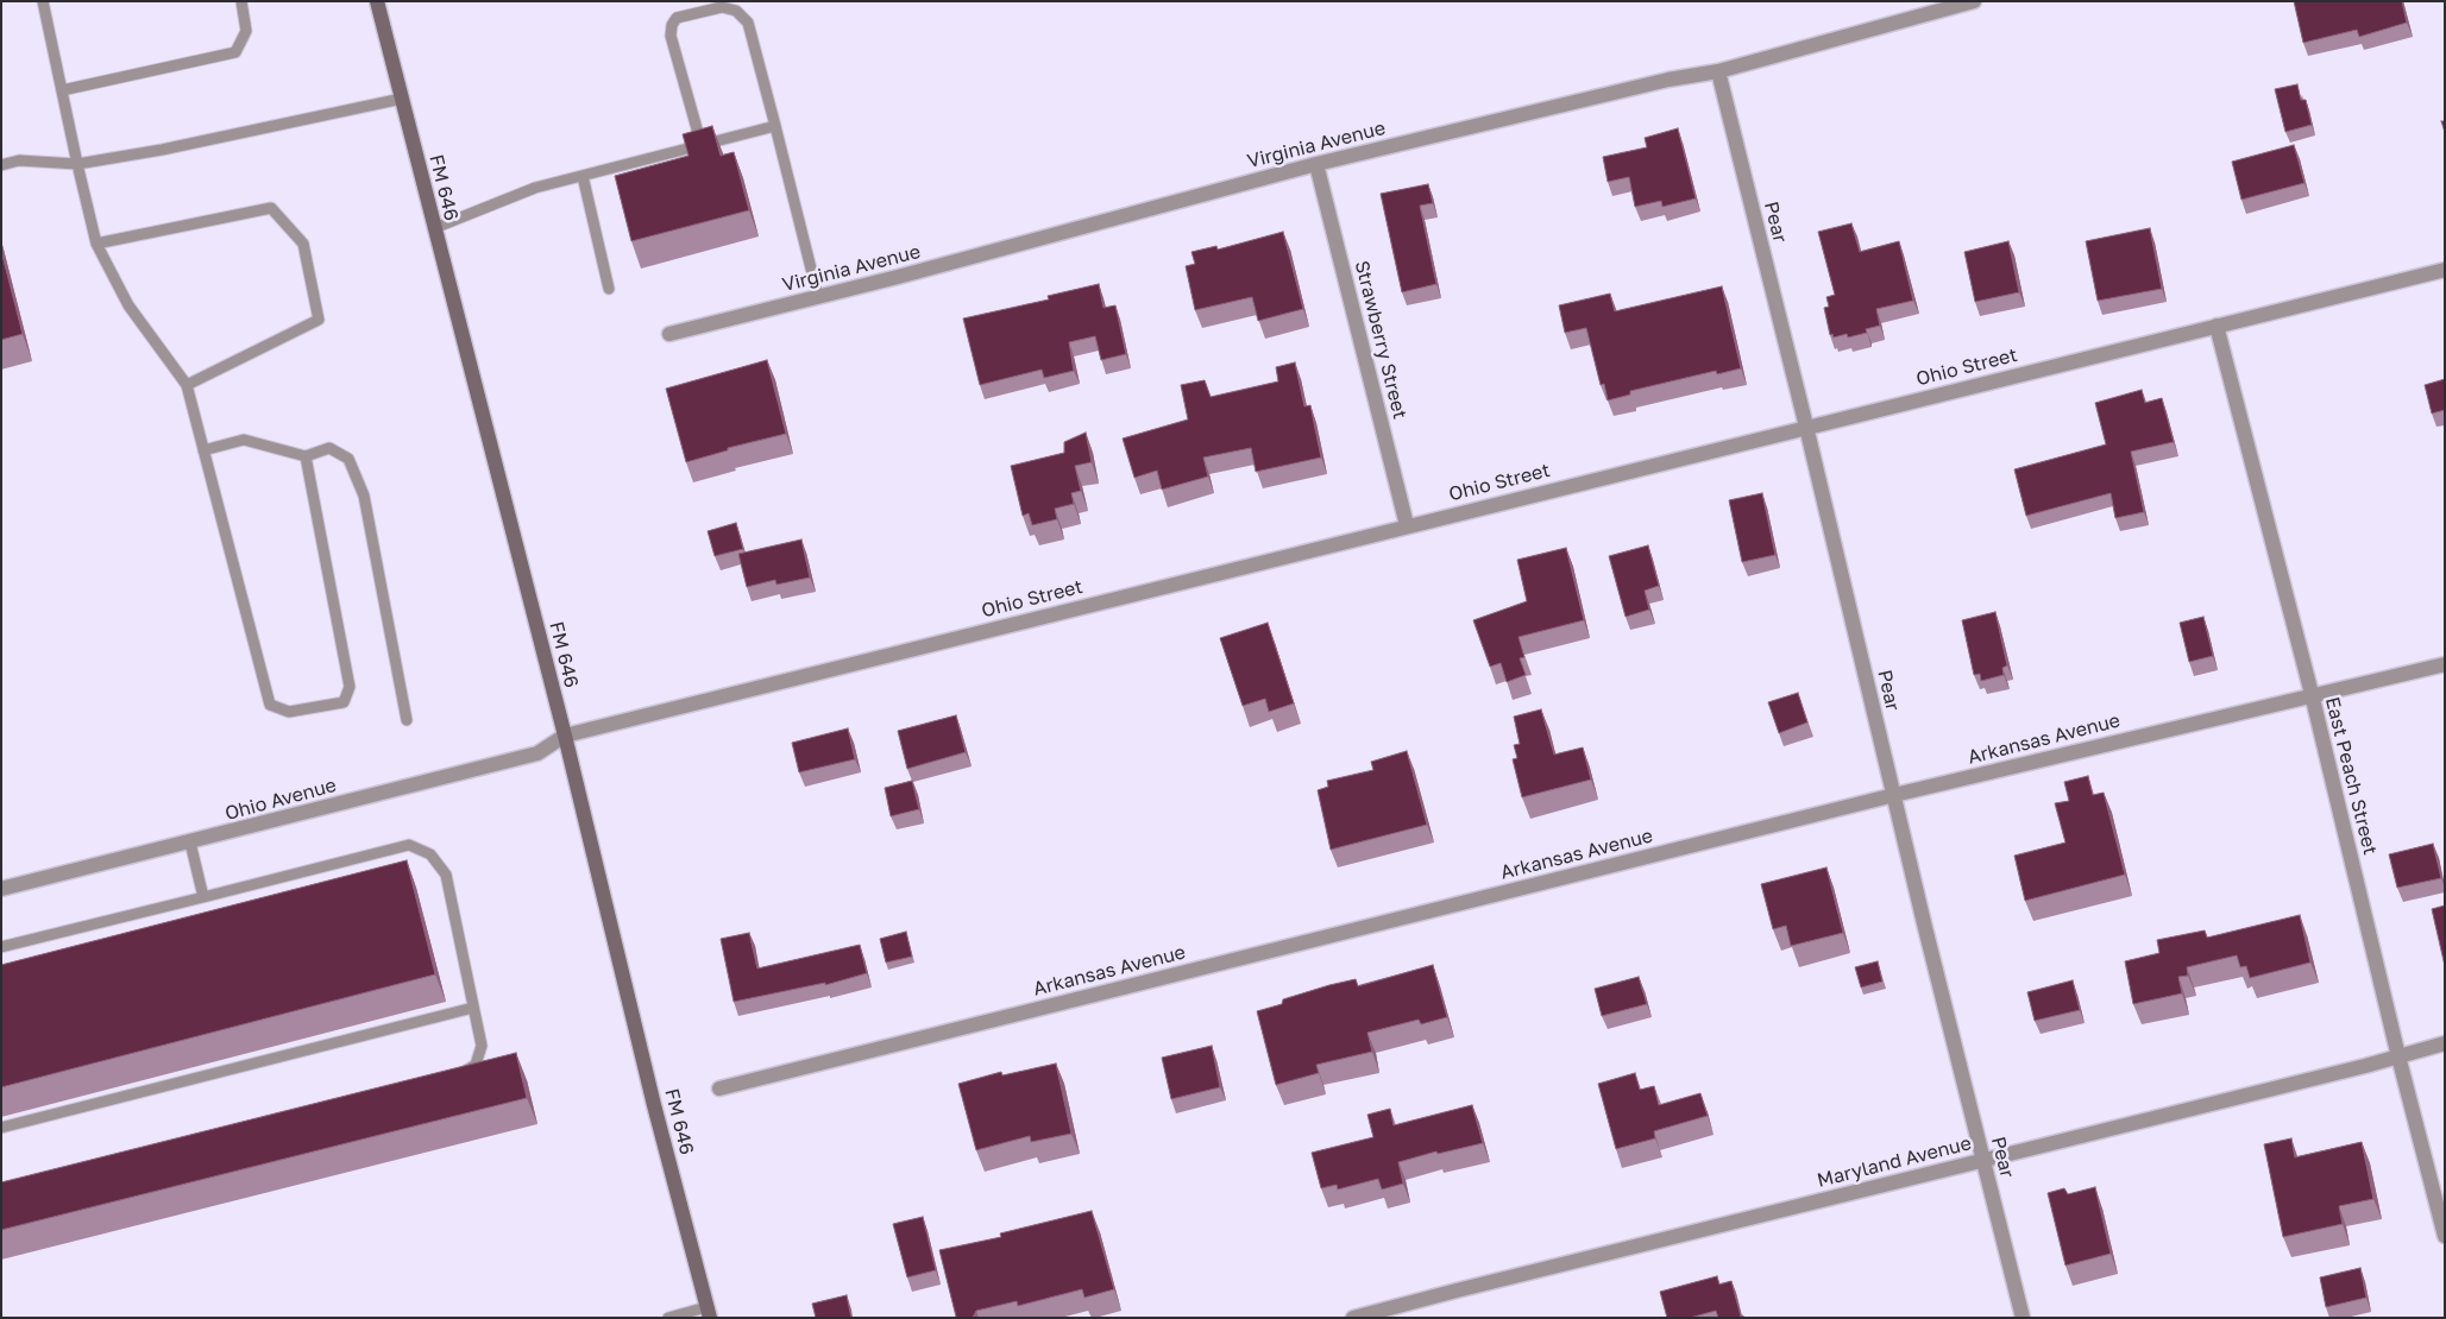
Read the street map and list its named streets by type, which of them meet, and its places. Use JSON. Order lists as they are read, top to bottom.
{
  "streets": {
    "main road": ["FM 646"],
    "street": [
      "Virginia Avenue",
      "Pear",
      "Strawberry Street",
      "Ohio Street",
      "Arkansas Avenue",
      "East Peach Street",
      "Ohio Avenue",
      "Maryland Avenue"
    ]
  },
  "crossings": [
    ["Virginia Avenue", "Pear"],
    ["Virginia Avenue", "Strawberry Street"],
    ["FM 646", "Ohio Street"],
    ["FM 646", "Ohio Avenue"],
    ["Pear", "Ohio Street"],
    ["Pear", "Arkansas Avenue"],
    ["Pear", "Maryland Avenue"],
    ["Strawberry Street", "Ohio Street"],
    ["Ohio Street", "East Peach Street"],
    ["Ohio Street", "Ohio Avenue"],
    ["Arkansas Avenue", "East Peach Street"],
    ["East Peach Street", "Maryland Avenue"]
  ]
}
